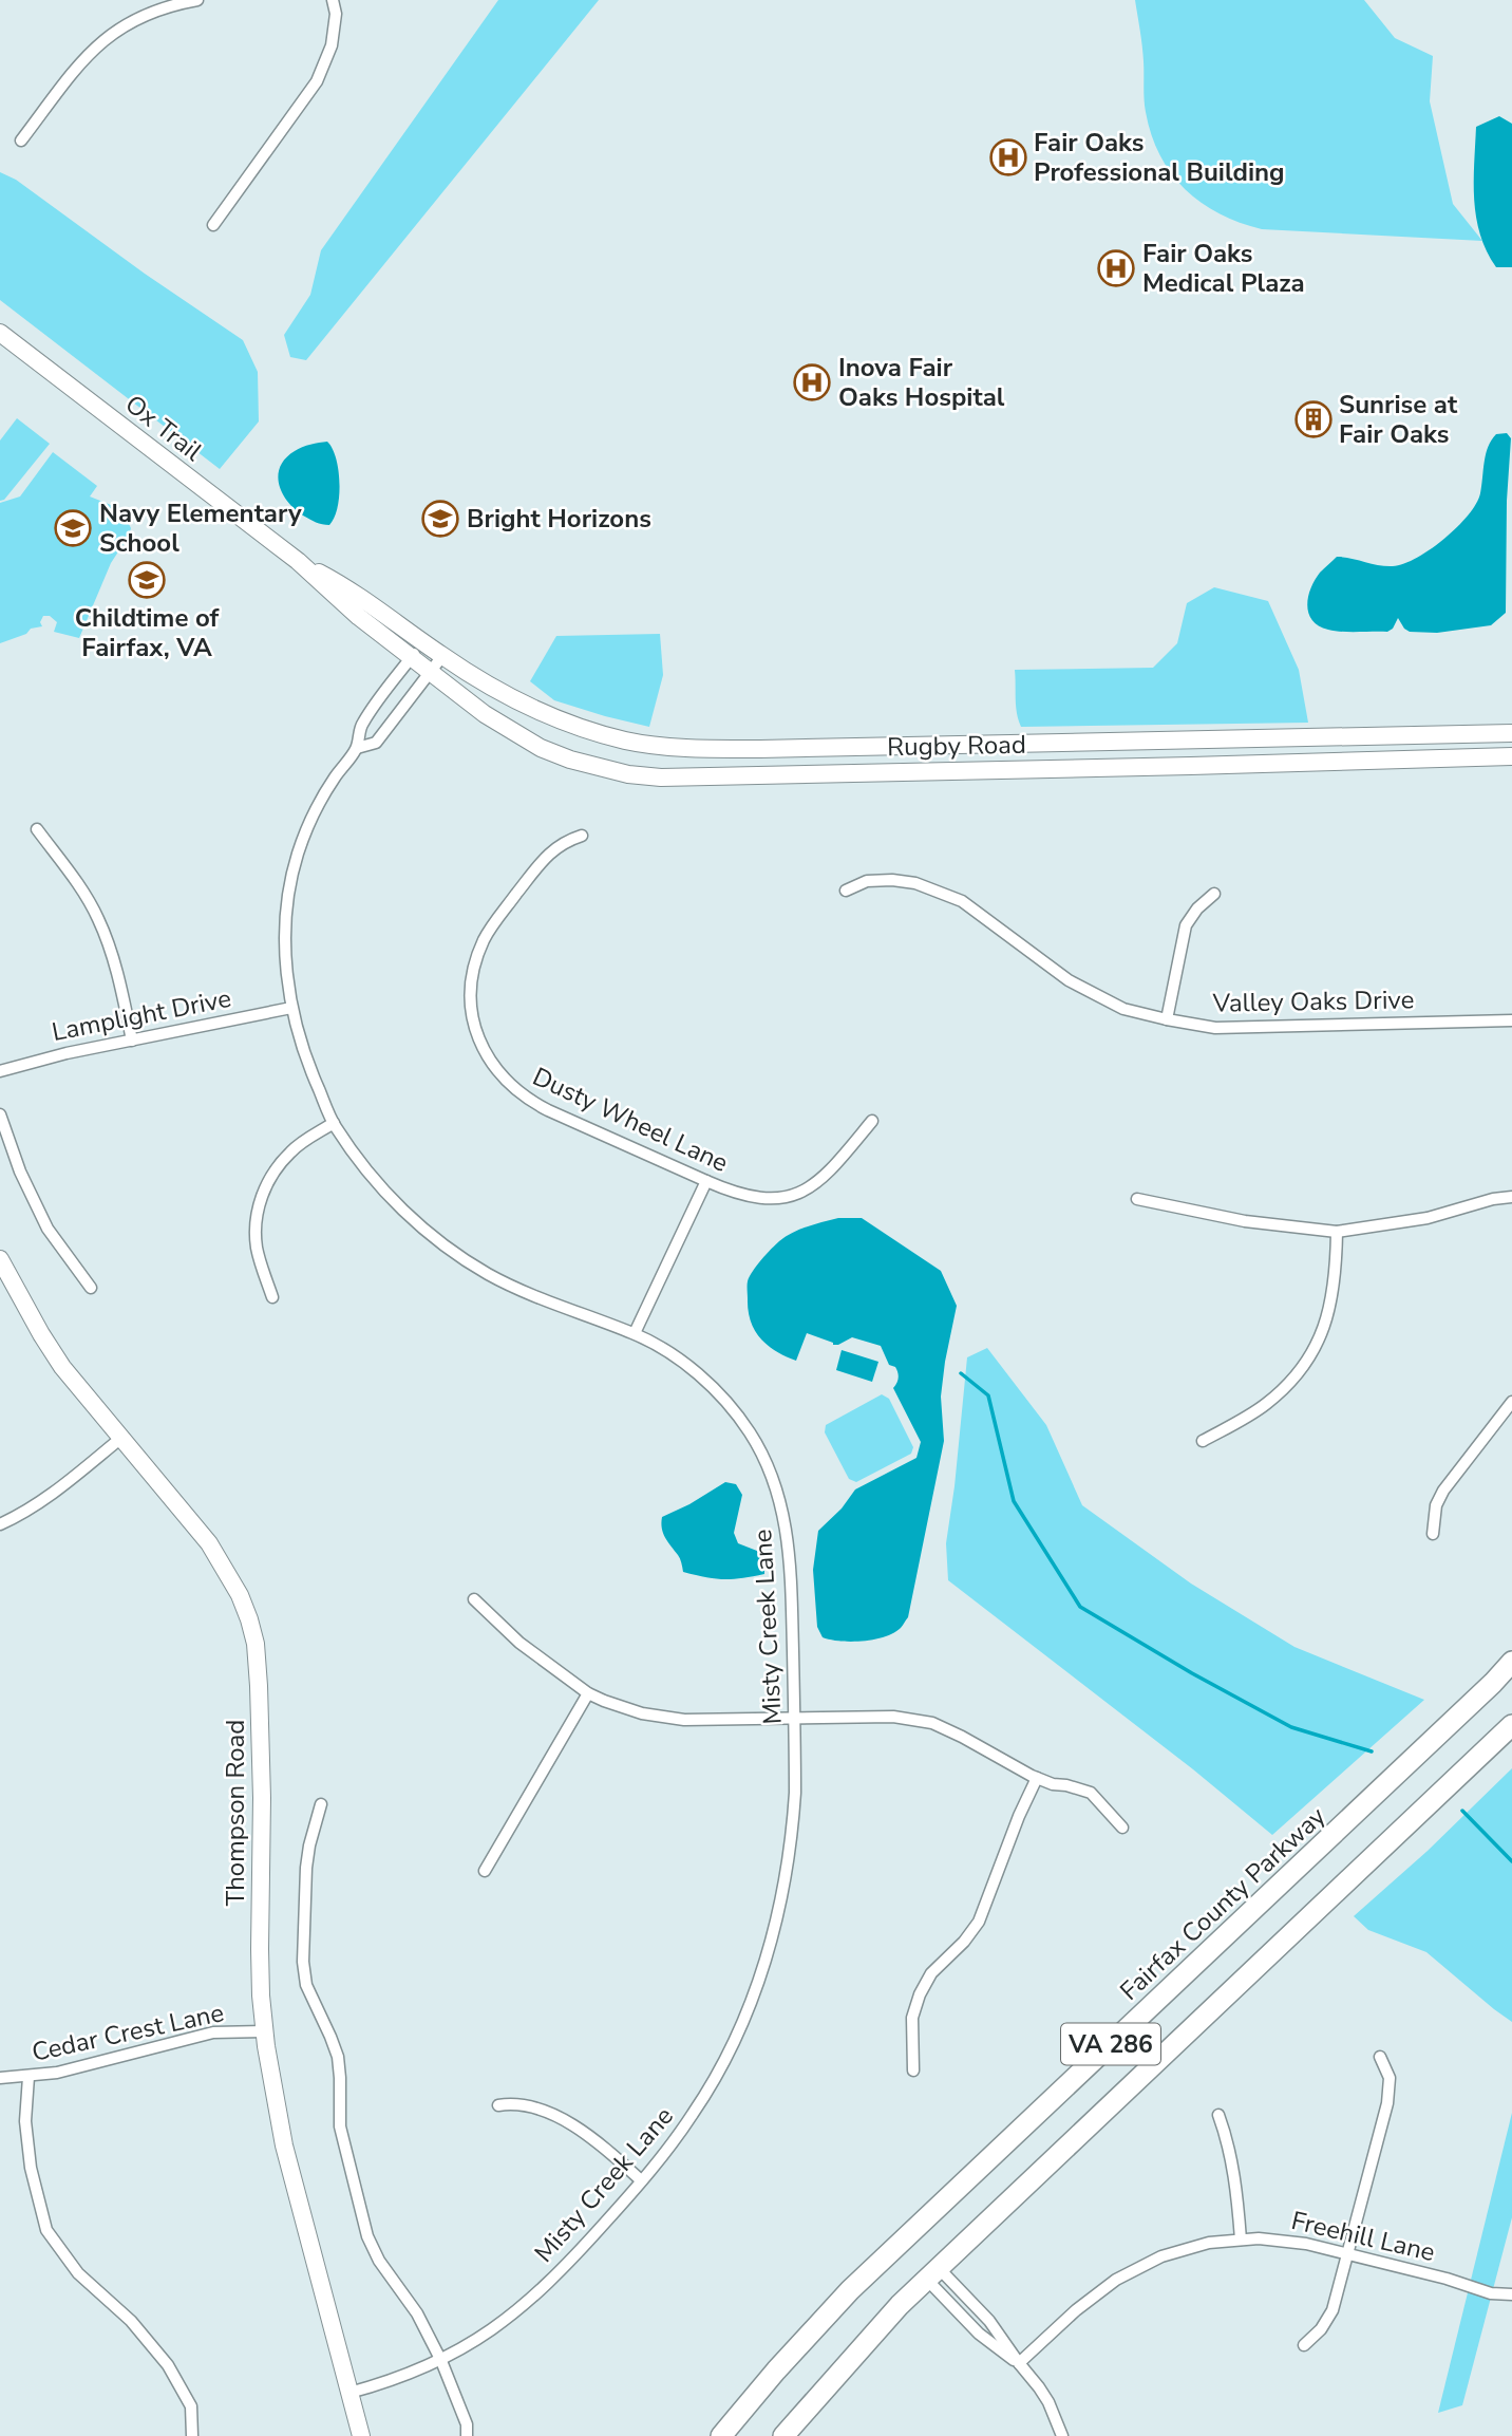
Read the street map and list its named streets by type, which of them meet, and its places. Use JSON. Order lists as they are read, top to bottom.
{
  "streets": {
    "highway": ["Fairfax County Parkway", "VA 286"],
    "main road": ["Ox Trail", "Rugby Road", "Thompson Road"],
    "street": [
      "Valley Oaks Drive",
      "Lamplight Drive",
      "Dusty Wheel Lane",
      "Misty Creek Lane",
      "Cedar Crest Lane",
      "Freehill Lane"
    ]
  },
  "crossings": [
    ["Ox Trail", "Rugby Road"],
    ["Ox Trail", "Misty Creek Lane"],
    ["Rugby Road", "Misty Creek Lane"],
    ["Lamplight Drive", "Misty Creek Lane"],
    ["Misty Creek Lane", "Thompson Road"],
    ["Thompson Road", "Cedar Crest Lane"]
  ],
  "places": {
    "hospital": ["Fair Oaks Professional Building", "Fair Oaks Medical Plaza", "Inova Fair Oaks Hospital"],
    "building": ["Sunrise at Fair Oaks"],
    "school or university": ["Bright Horizons", "Navy Elementary School", "Childtime of Fairfax, VA"]
  }
}
